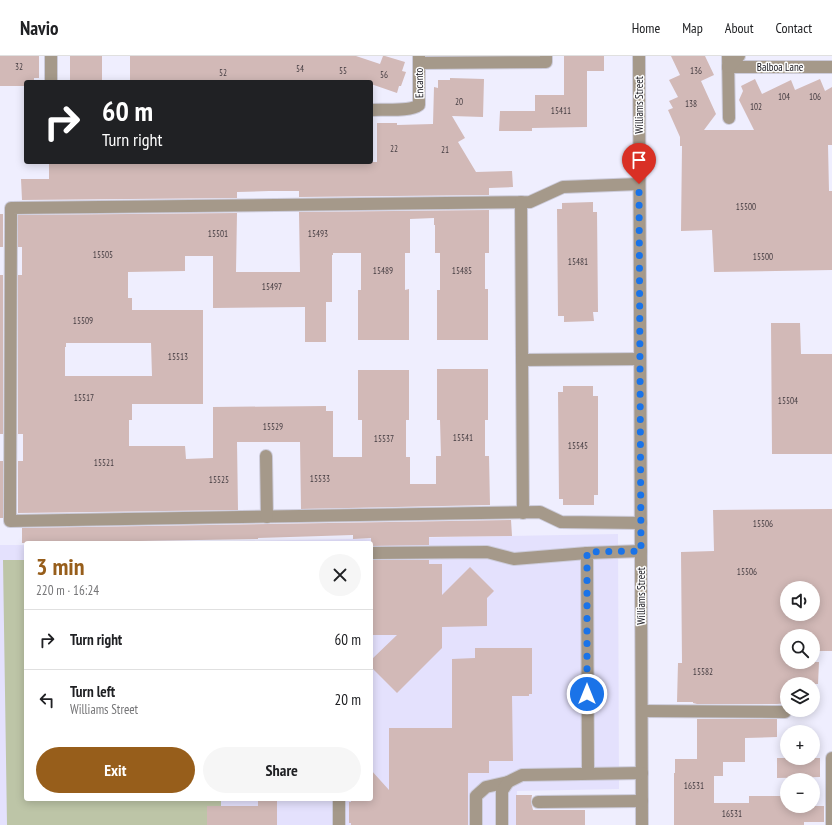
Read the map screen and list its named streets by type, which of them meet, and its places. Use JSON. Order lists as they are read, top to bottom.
{
  "streets": {
    "street": ["Balboa Lane", "Encanto", "Williams Street"]
  },
  "house_numbers": [
    "32",
    "54",
    "55",
    "136",
    "52",
    "56",
    "104",
    "106",
    "20",
    "138",
    "102",
    "15411",
    "22",
    "21",
    "15500",
    "15501",
    "15493",
    "15505",
    "15500",
    "15481",
    "15489",
    "15485",
    "15497",
    "15509",
    "15513",
    "15517",
    "15504",
    "15529",
    "15541",
    "15537",
    "15545",
    "15521",
    "15533",
    "15525",
    "15506",
    "15506",
    "15582",
    "16531",
    "16531"
  ],
  "page": {
    "header": "Navio",
    "nav": [
      "Home",
      "Map",
      "About",
      "Contact"
    ],
    "turn": ["60 m", "Turn right"],
    "heading": ["3 min", "220 m · 16:24"],
    "map_buttons": ["+", "−"],
    "list": [
      {
        "name": "Turn right",
        "value": "60 m"
      },
      {
        "name": "Turn left",
        "note": "Williams Street",
        "value": "20 m"
      }
    ],
    "buttons": ["Exit", "Share"]
  }
}
